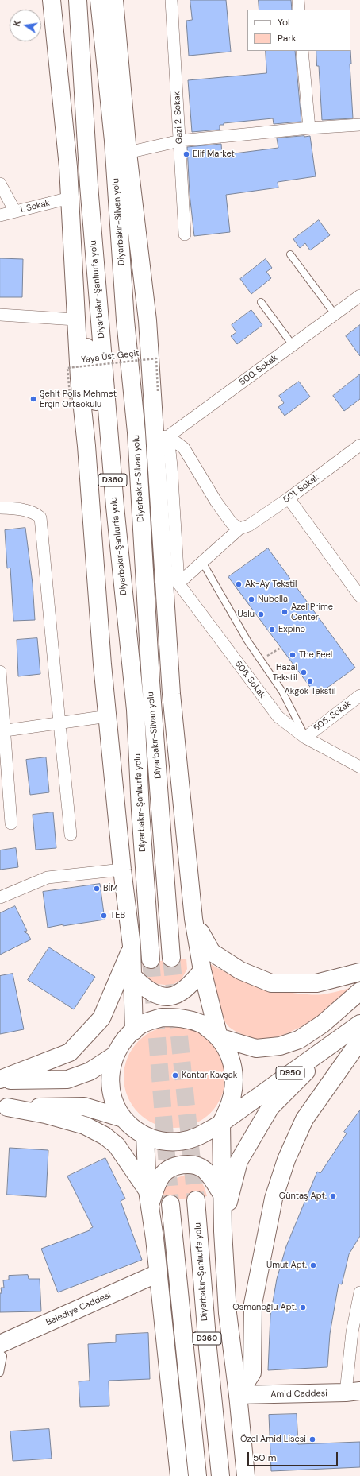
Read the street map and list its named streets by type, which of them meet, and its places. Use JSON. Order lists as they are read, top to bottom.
{
  "streets": {
    "main road": [
      "Diyarbakır-Silvan yolu",
      "Diyarbakır-Şanlıurfa yolu",
      "D360",
      "D950",
      "Belediye Caddesi",
      "Amid Caddesi"
    ],
    "street": [
      "Gazi 2. Sokak",
      "1. Sokak",
      "500. Sokak",
      "501. Sokak",
      "506. Sokak",
      "505. Sokak"
    ],
    "path": ["Yaya Üst Geçit"]
  },
  "crossings": [
    ["501. Sokak", "506. Sokak"],
    ["506. Sokak", "505. Sokak"]
  ],
  "places": [
    "Elif Market",
    "Şehit Polis Mehmet Erçin Ortaokulu",
    "Ak-Ay Tekstil",
    "Nubella",
    "Azel Prime Center",
    "Uslu",
    "Expino",
    "The Feel",
    "Hazal Tekstil",
    "Akgök Tekstil",
    "BİM",
    "TEB",
    "Kantar Kavşak",
    "Güntaş Apt.",
    "Umut Apt.",
    "Osmanoğlu Apt.",
    "Özel Amid Lisesi"
  ],
  "legend": ["Yol", "Park"],
  "scale_bar": "50 m",
  "north": "left"
}
